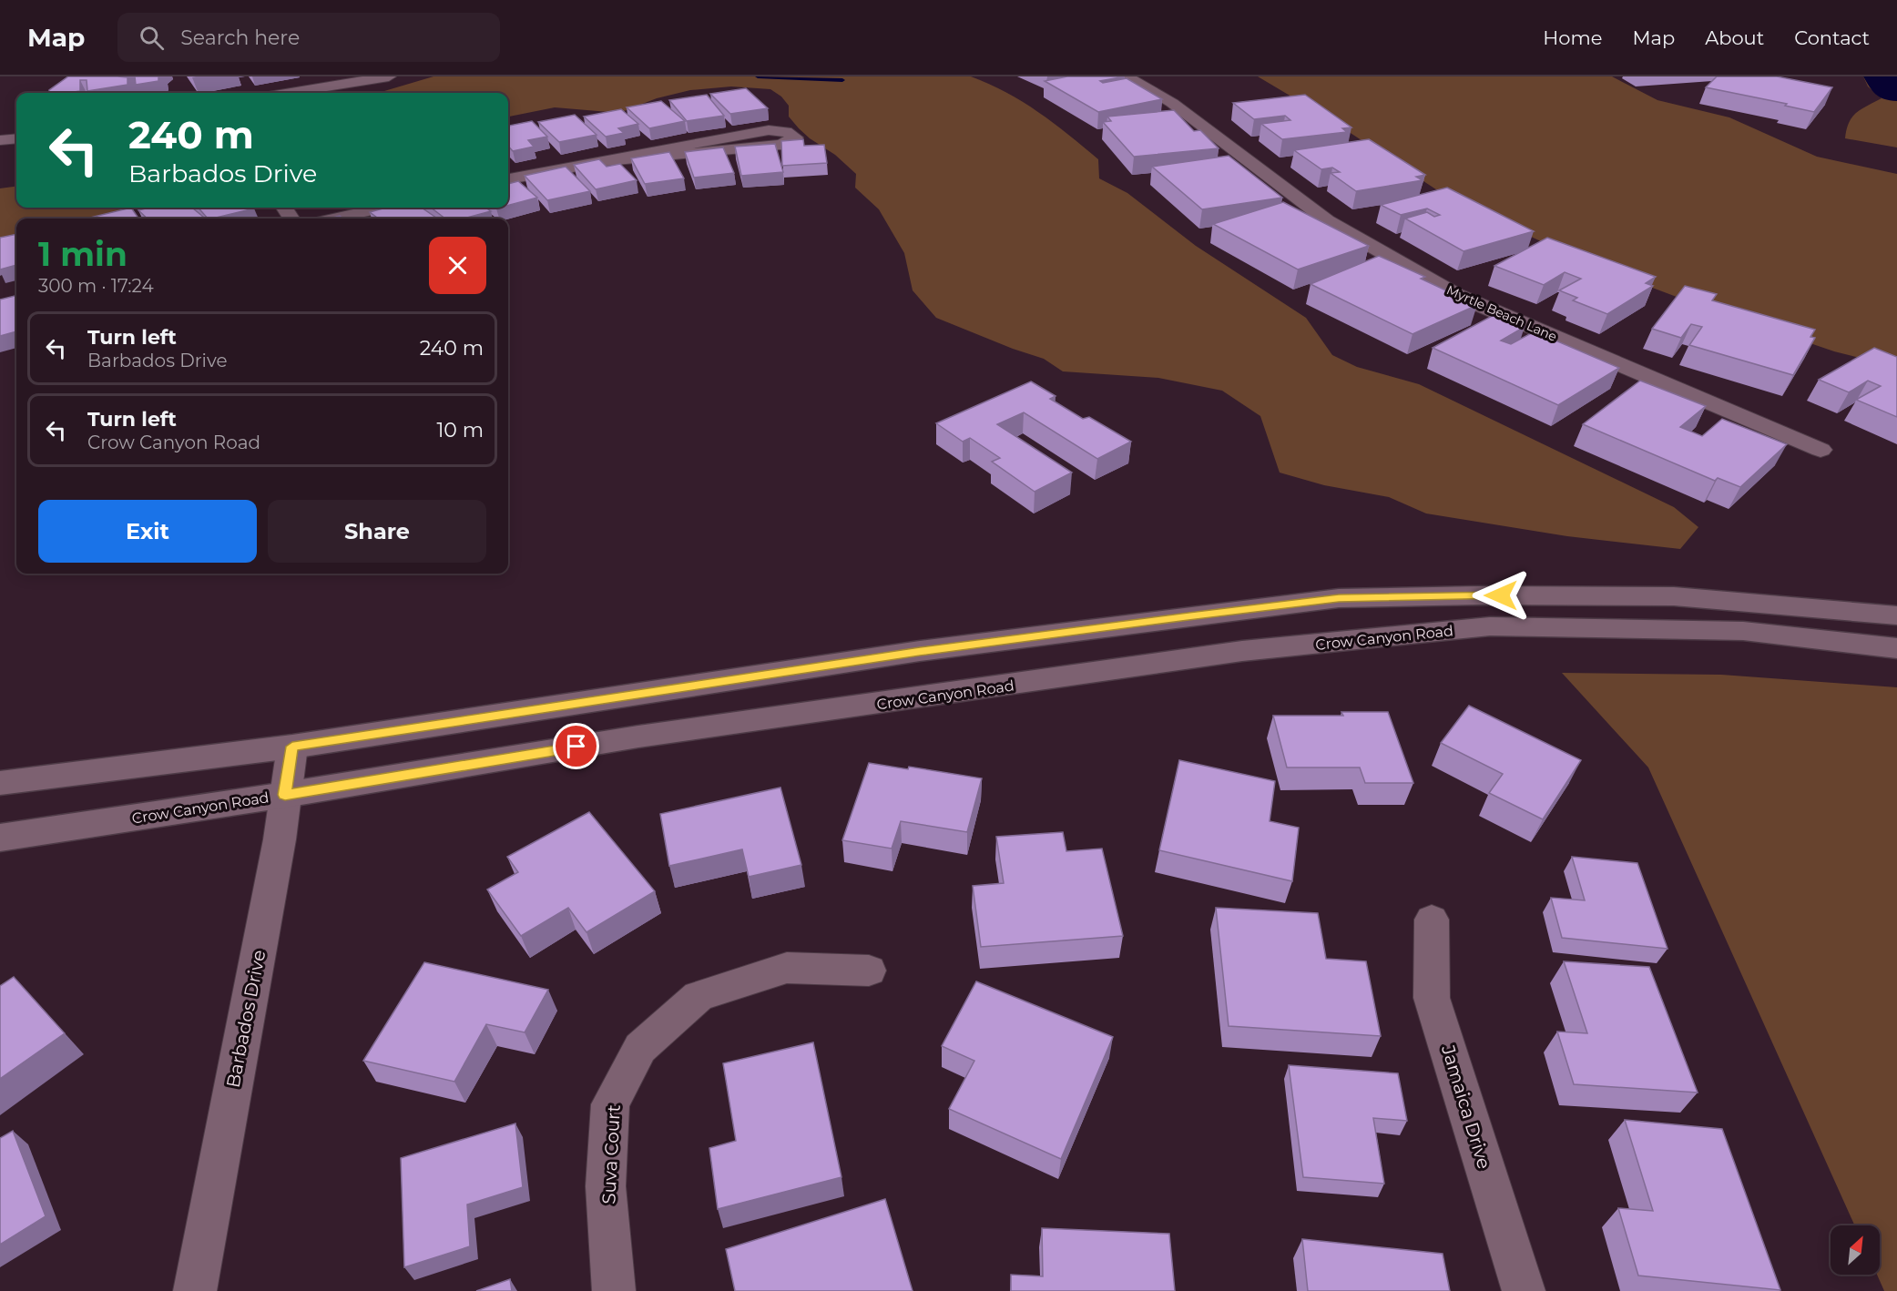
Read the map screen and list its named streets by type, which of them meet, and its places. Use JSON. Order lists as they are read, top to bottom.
{
  "streets": {
    "main road": ["Crow Canyon Road"],
    "street": [
      "Myrtle Beach Lane",
      "Barbados Drive",
      "Jamaica Drive",
      "Suva Court"
    ]
  },
  "crossings": [
    ["Crow Canyon Road", "Barbados Drive"]
  ],
  "north": "top right",
  "page": {
    "header": "Map",
    "search": "Search here",
    "nav": [
      "Home",
      "Map",
      "About",
      "Contact"
    ],
    "turn": ["240 m", "Barbados Drive"],
    "heading": ["1 min", "300 m · 17:24"],
    "list": [
      {
        "name": "Turn left",
        "note": "Barbados Drive",
        "value": "240 m"
      },
      {
        "name": "Turn left",
        "note": "Crow Canyon Road",
        "value": "10 m"
      }
    ],
    "buttons": ["Exit", "Share"]
  }
}
